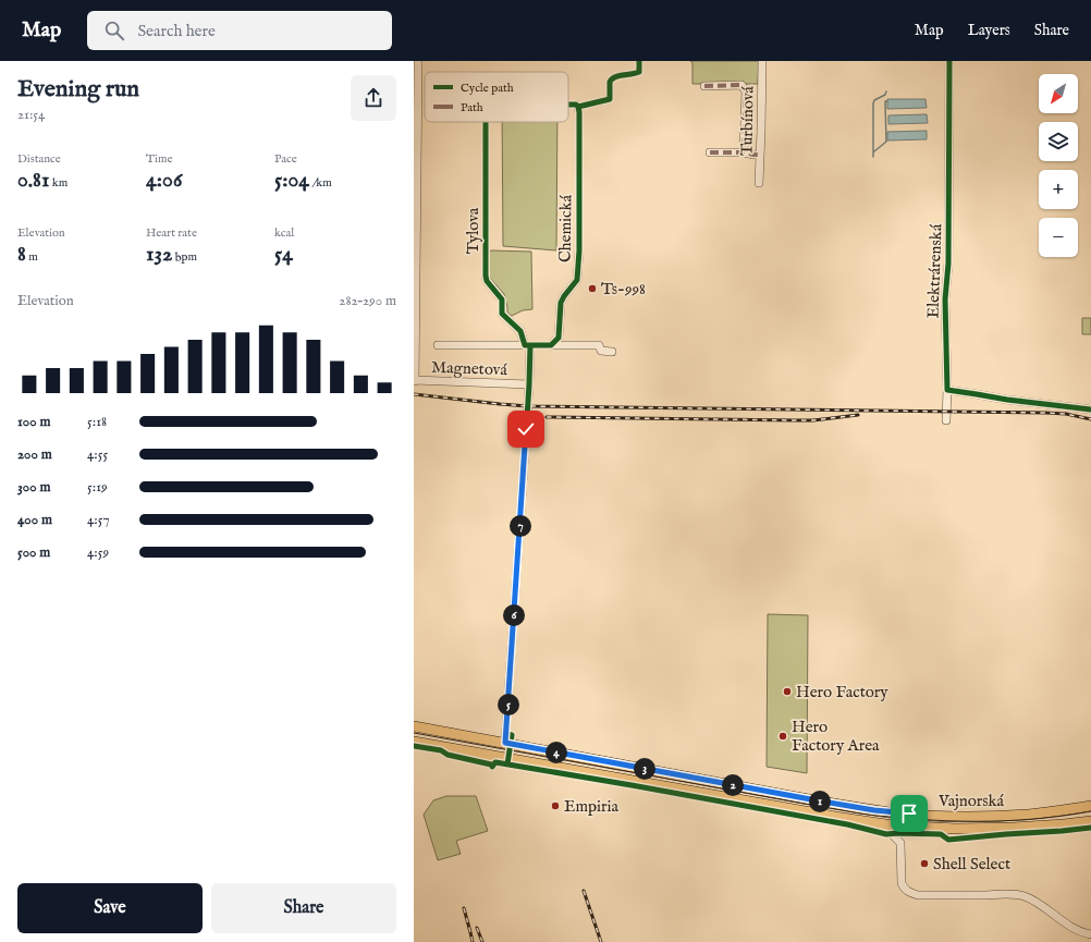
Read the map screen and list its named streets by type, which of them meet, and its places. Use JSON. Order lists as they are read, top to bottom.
{
  "streets": {
    "main road": ["Vajnorská"],
    "street": [
      "Turbínová",
      "Chemická",
      "Tylova",
      "Elektrárenská",
      "Magnetová"
    ]
  },
  "crossings": [
    ["Tylova", "Magnetová"],
    ["Magnetová", "Vajnorská"]
  ],
  "places": [
    "Ts-998",
    "Hero Factory",
    "Hero Factory Area",
    "Empiria",
    "Shell Select"
  ],
  "legend": ["Cycle path", "Path"],
  "north": "bottom left",
  "page": {
    "header": "Map",
    "search": "Search here",
    "nav": ["Map", "Layers", "Share"],
    "heading": ["Evening run", "21:54"],
    "map_buttons": ["+", "−"],
    "stats": [
      ["Distance", "0.81 km"],
      ["Time", "4:06"],
      ["Pace", "5:04 /km"],
      ["Elevation", "8 m"],
      ["Heart rate", "132 bpm"],
      ["kcal", "54"]
    ],
    "chart": ["Elevation", "282–290 m"],
    "list": [
      {
        "name": "100 m",
        "note": "5:18"
      },
      {
        "name": "200 m",
        "note": "4:55"
      },
      {
        "name": "300 m",
        "note": "5:19"
      },
      {
        "name": "400 m",
        "note": "4:57"
      },
      {
        "name": "500 m",
        "note": "4:59"
      }
    ],
    "pins": [
      "7",
      "6",
      "5",
      "4",
      "3",
      "2",
      "1"
    ],
    "buttons": ["Save", "Share"]
  }
}
